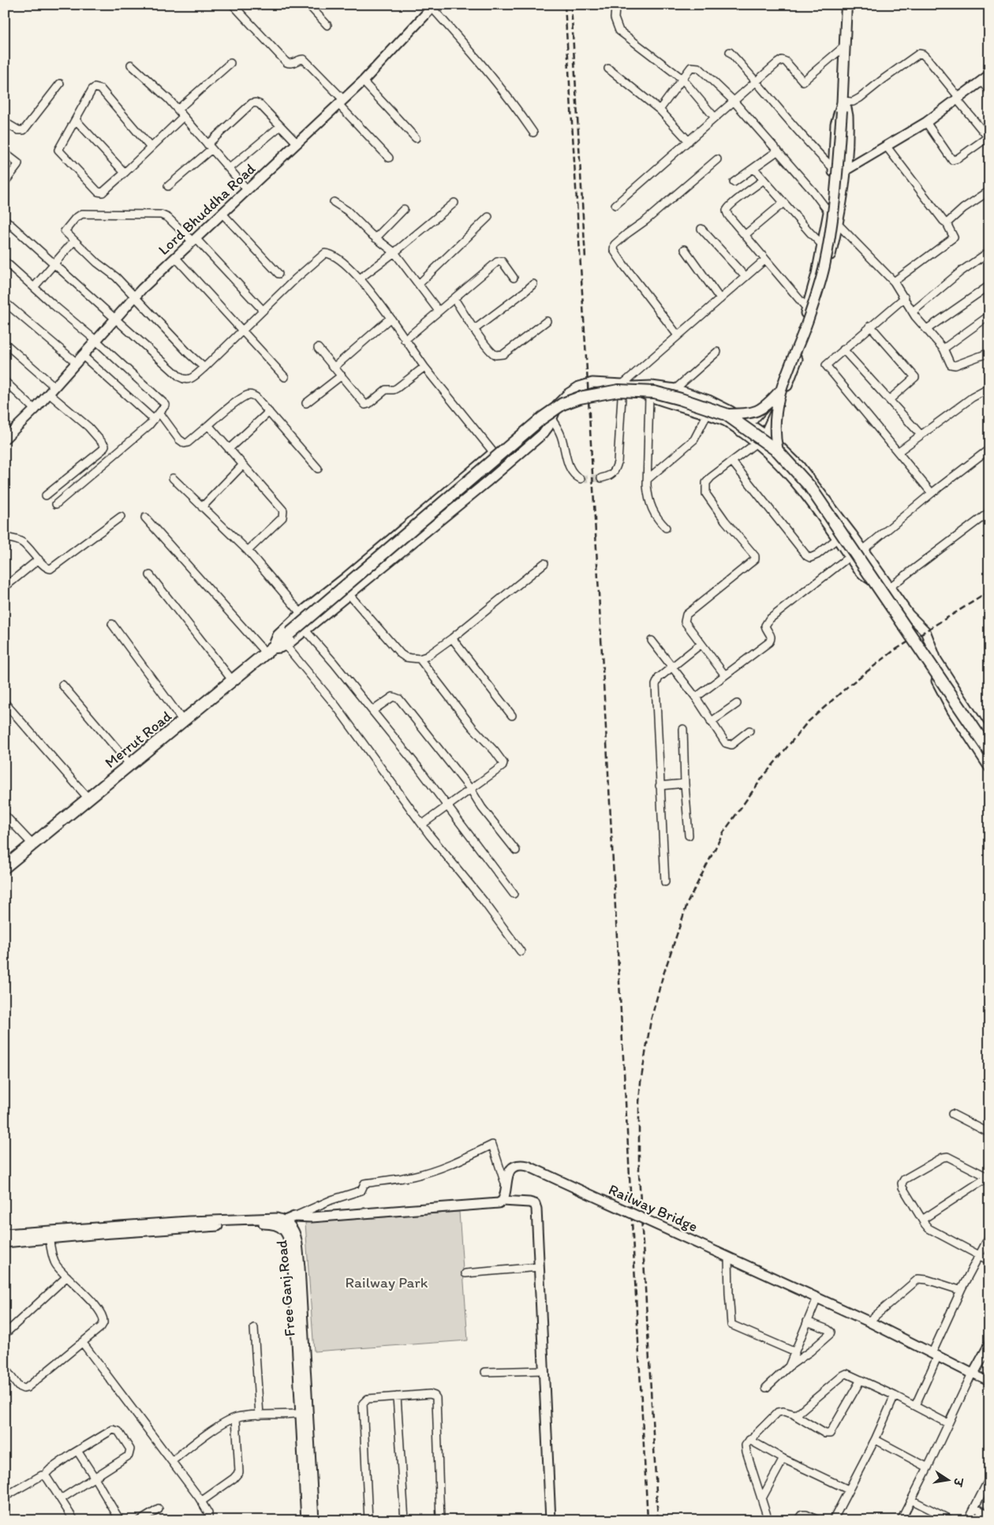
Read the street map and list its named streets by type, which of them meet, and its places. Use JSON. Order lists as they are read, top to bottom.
{
  "streets": {
    "main road": ["Merrut Road"],
    "street": ["Lord Bhuddha Road", "Railway Bridge", "Free Ganj Road"]
  },
  "parks": ["Railway Park"],
  "north": "right"
}
